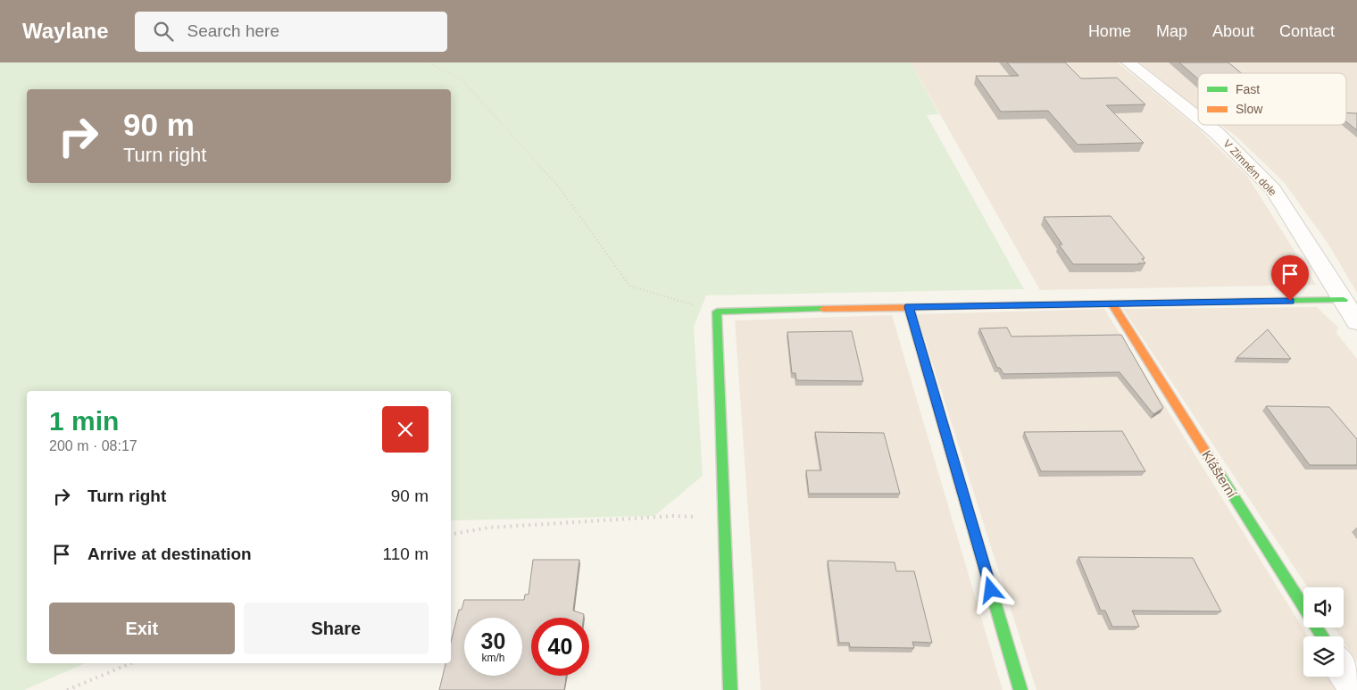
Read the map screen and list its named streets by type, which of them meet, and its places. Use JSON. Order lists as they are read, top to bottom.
{
  "streets": {
    "street": ["V Zimném dole", "Klášterní"]
  },
  "legend": ["Fast", "Slow"],
  "page": {
    "header": "Waylane",
    "search": "Search here",
    "nav": [
      "Home",
      "Map",
      "About",
      "Contact"
    ],
    "turn": ["90 m", "Turn right"],
    "heading": ["1 min", "200 m · 08:17"],
    "list": [
      {
        "name": "Turn right",
        "value": "90 m"
      },
      {
        "name": "Arrive at destination",
        "value": "110 m"
      }
    ],
    "buttons": ["Exit", "Share"],
    "speed": "30 km/h",
    "limit": "40"
  }
}
